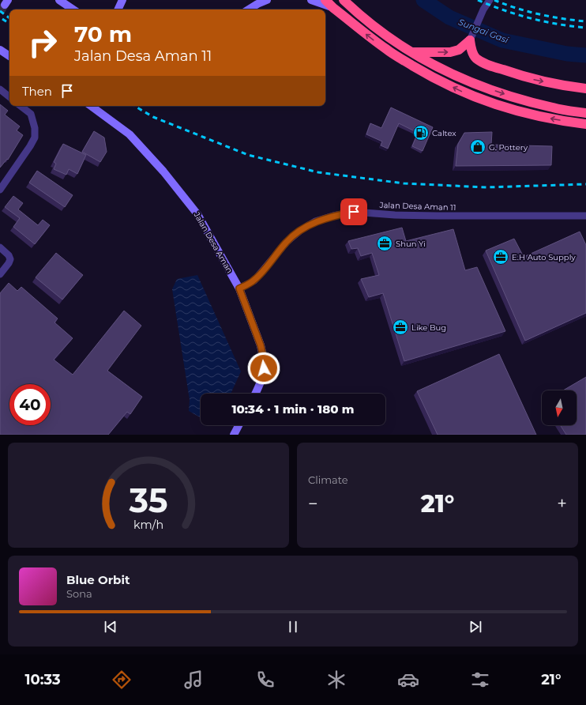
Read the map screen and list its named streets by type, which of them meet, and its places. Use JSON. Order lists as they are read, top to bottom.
{
  "streets": {
    "street": ["Jalan Desa Aman 11", "Jalan Desa Aman"]
  },
  "crossings": [
    ["Jalan Desa Aman 11", "Jalan Desa Aman"]
  ],
  "water": ["Sungai Gasi"],
  "places": {
    "fuel station": ["Caltex"],
    "shop": ["G. Pottery"],
    "office": ["Shun Yi", "E.H Auto Supply", "Like Bug"]
  },
  "north": "bottom",
  "page": {
    "turn": ["70 m", "Jalan Desa Aman 11"],
    "then": "Then",
    "limit": "40",
    "trip": "10:34 · 1 min · 180 m",
    "tile": "Climate",
    "heat": ["−", "21°", "+"],
    "song": ["Blue Orbit", "Sona"],
    "tabs": ["10:33", "21°"],
    "gauge": ["35", "km/h"]
  }
}
